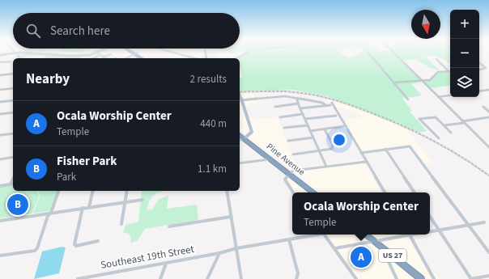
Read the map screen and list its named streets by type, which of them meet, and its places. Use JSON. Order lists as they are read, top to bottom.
{
  "streets": {
    "highway": ["Pine Avenue", "US 27"],
    "street": ["Southeast 19th Street"]
  },
  "north": "bottom",
  "page": {
    "map_buttons": ["+", "−"],
    "search": "Search here",
    "heading": ["Nearby", "2 results"],
    "list": [
      {
        "mark": "A",
        "name": "Ocala Worship Center",
        "note": "Temple",
        "value": "440 m"
      },
      {
        "mark": "B",
        "name": "Fisher Park",
        "note": "Park",
        "value": "1.1 km"
      }
    ],
    "popup": ["Ocala Worship Center", "Temple"],
    "pins": ["B", "A"]
  }
}
